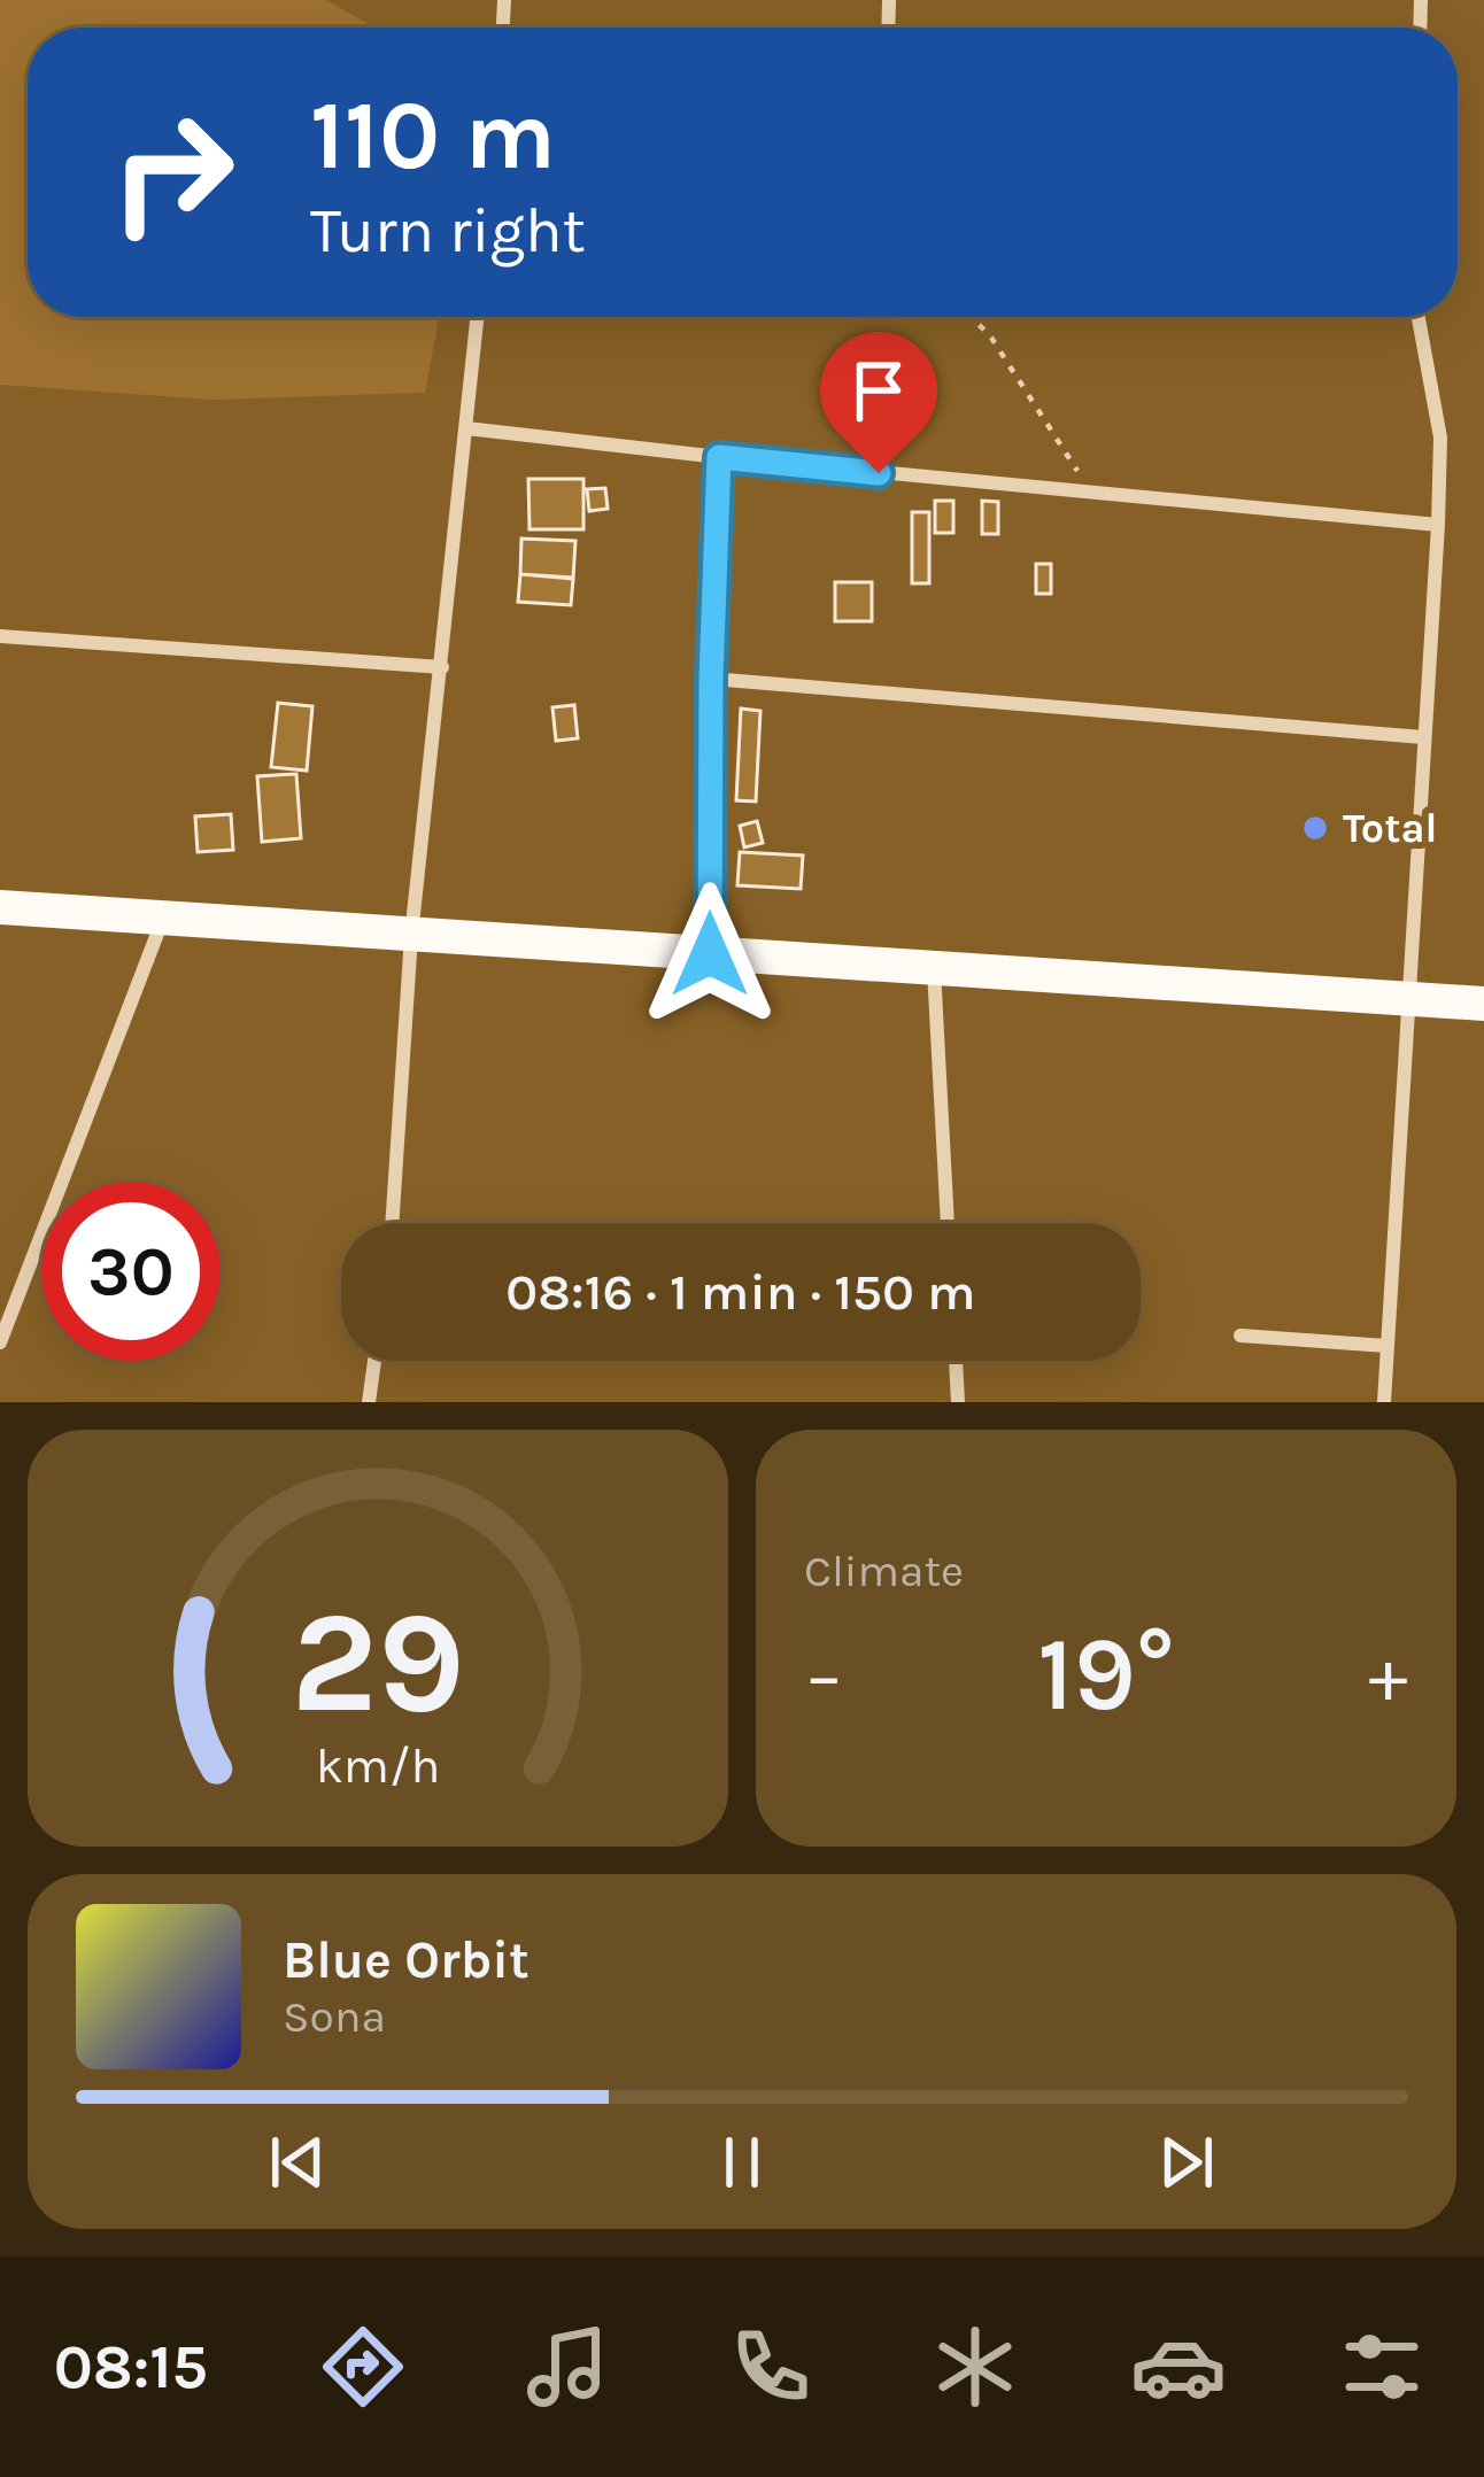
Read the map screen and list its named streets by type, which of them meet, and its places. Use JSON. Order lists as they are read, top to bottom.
{
  "places": ["Total"],
  "page": {
    "turn": ["110 m", "Turn right"],
    "limit": "30",
    "trip": "08:16 · 1 min · 150 m",
    "tile": "Climate",
    "heat": ["−", "19°", "+"],
    "song": ["Blue Orbit", "Sona"],
    "tabs": "08:15",
    "gauge": ["29", "km/h"]
  }
}
